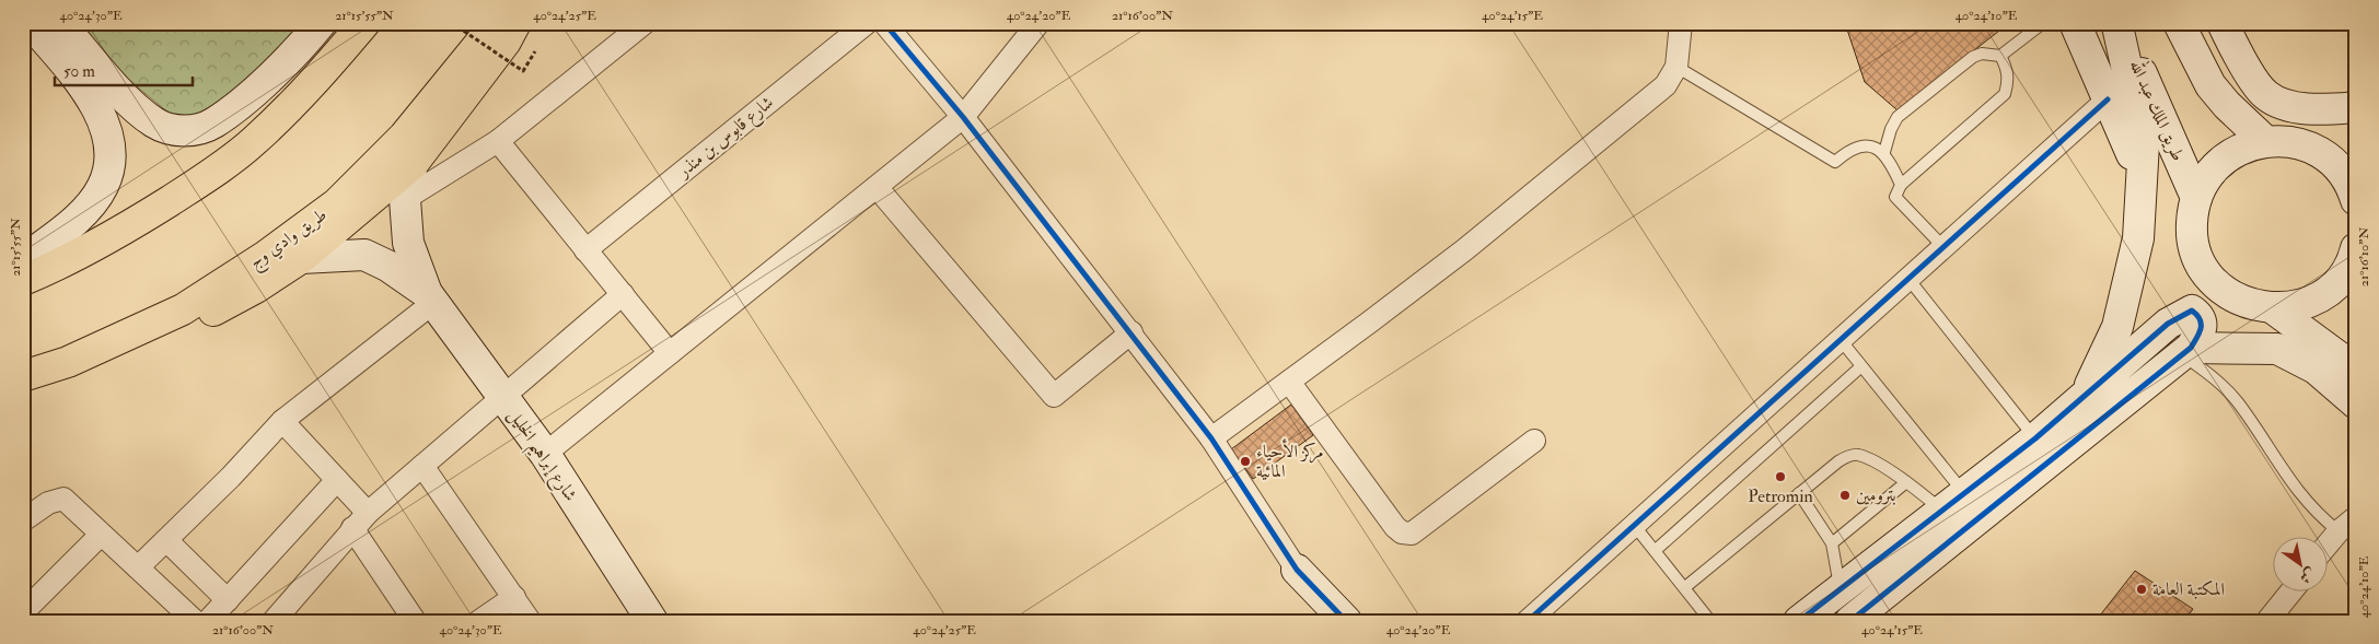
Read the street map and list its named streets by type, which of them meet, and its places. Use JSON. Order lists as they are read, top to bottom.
{
  "streets": {
    "main road": ["طريق وادي وج"],
    "street": ["طريق الملك عبد الله", "شارع قابوس بن منذر", "شارع إبراهيم الخليل"]
  },
  "places": [
    "مركز الأحياء المائية",
    "Petromin",
    "بترومين",
    "المكتبة العامة"
  ],
  "scale_bar": "50 m",
  "north": "bottom right",
  "coordinates": [
    "40°24'30\"E",
    "21°15'55\"N",
    "40°24'25\"E",
    "40°24'20\"E",
    "21°16'00\"N",
    "40°24'15\"E",
    "40°24'10\"E",
    "21°16'10\"N"
  ]
}
